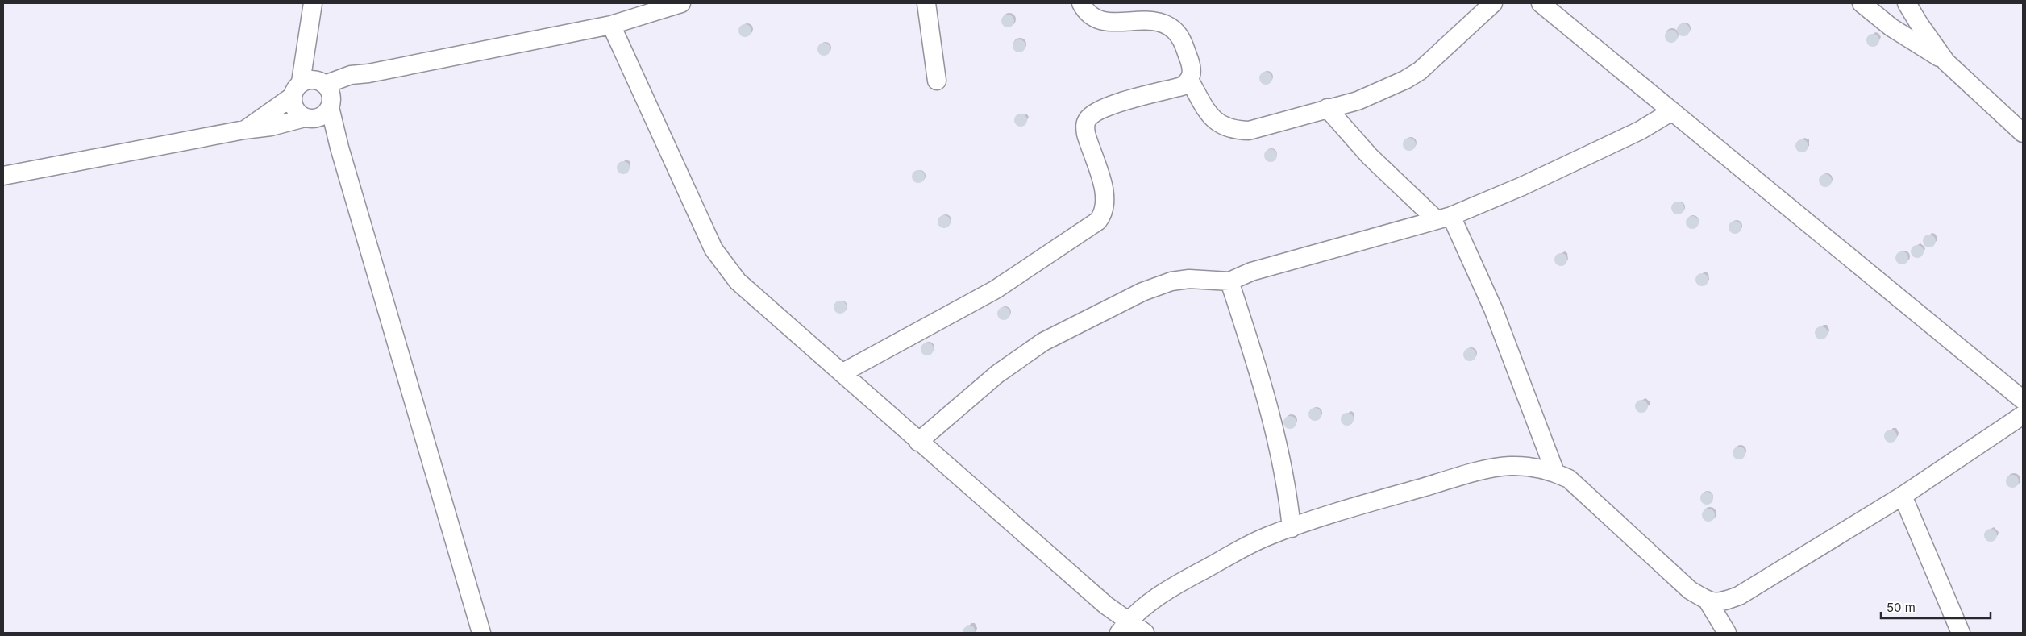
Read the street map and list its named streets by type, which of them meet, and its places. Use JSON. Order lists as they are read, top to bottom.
{
  "scale_bar": "50 m"
}
